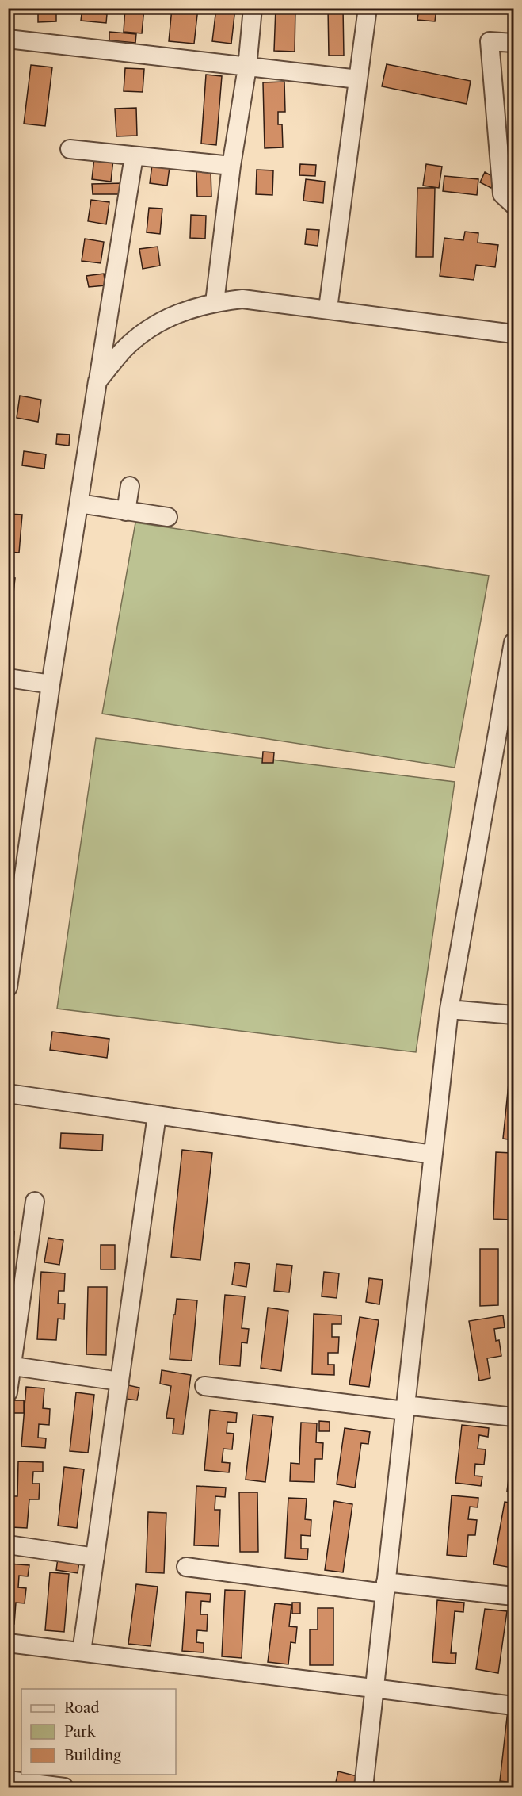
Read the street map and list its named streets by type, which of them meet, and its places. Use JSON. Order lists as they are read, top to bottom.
{
  "legend": ["Road", "Park", "Building"]
}
